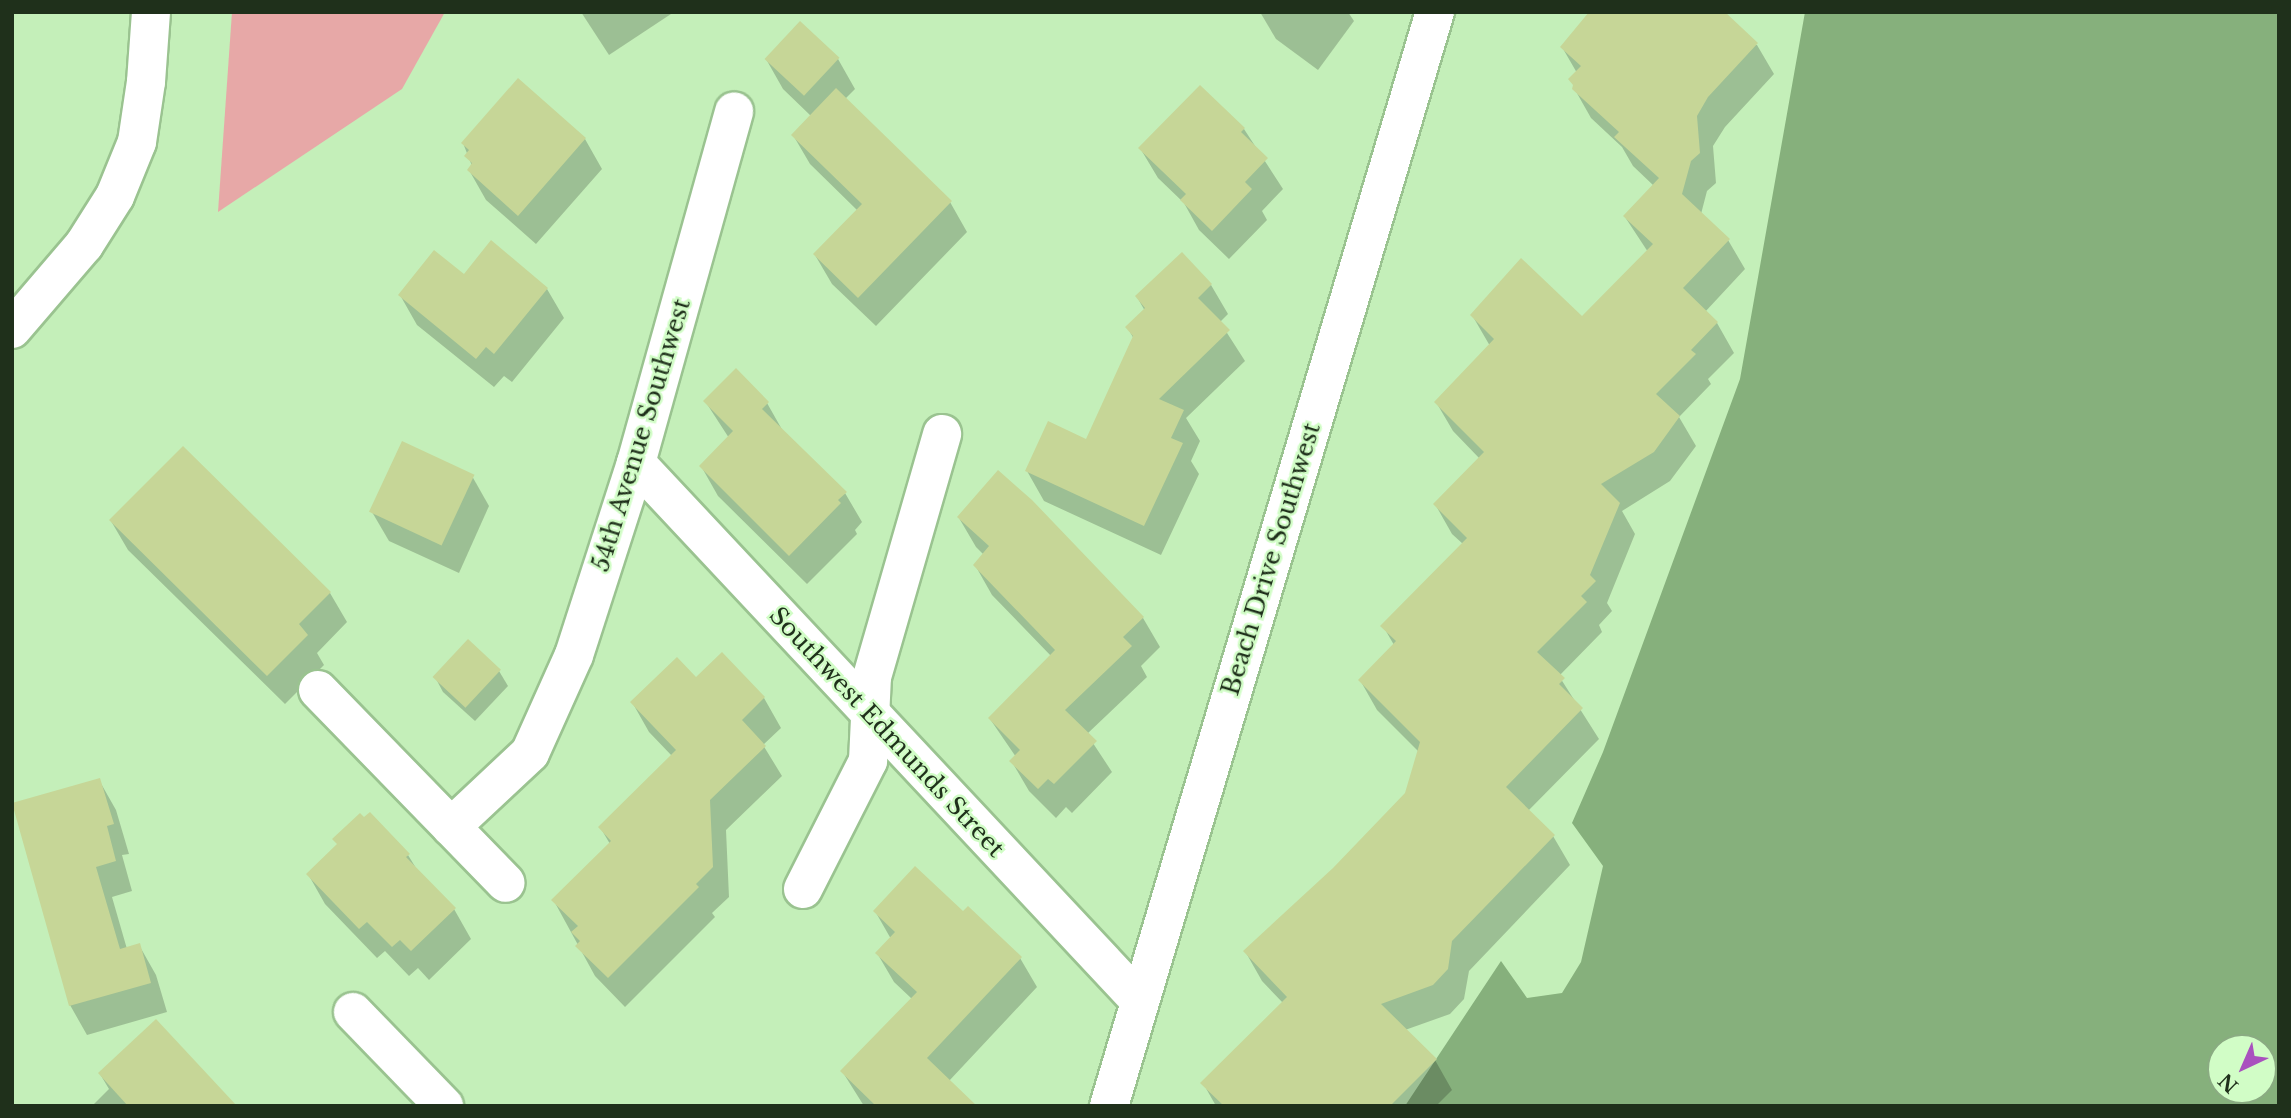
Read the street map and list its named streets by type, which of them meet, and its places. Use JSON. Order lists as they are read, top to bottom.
{
  "streets": {
    "street": ["54th Avenue Southwest", "Beach Drive Southwest", "Southwest Edmunds Street"]
  },
  "crossings": [
    ["54th Avenue Southwest", "Southwest Edmunds Street"],
    ["Beach Drive Southwest", "Southwest Edmunds Street"]
  ],
  "north": "bottom left"
}
